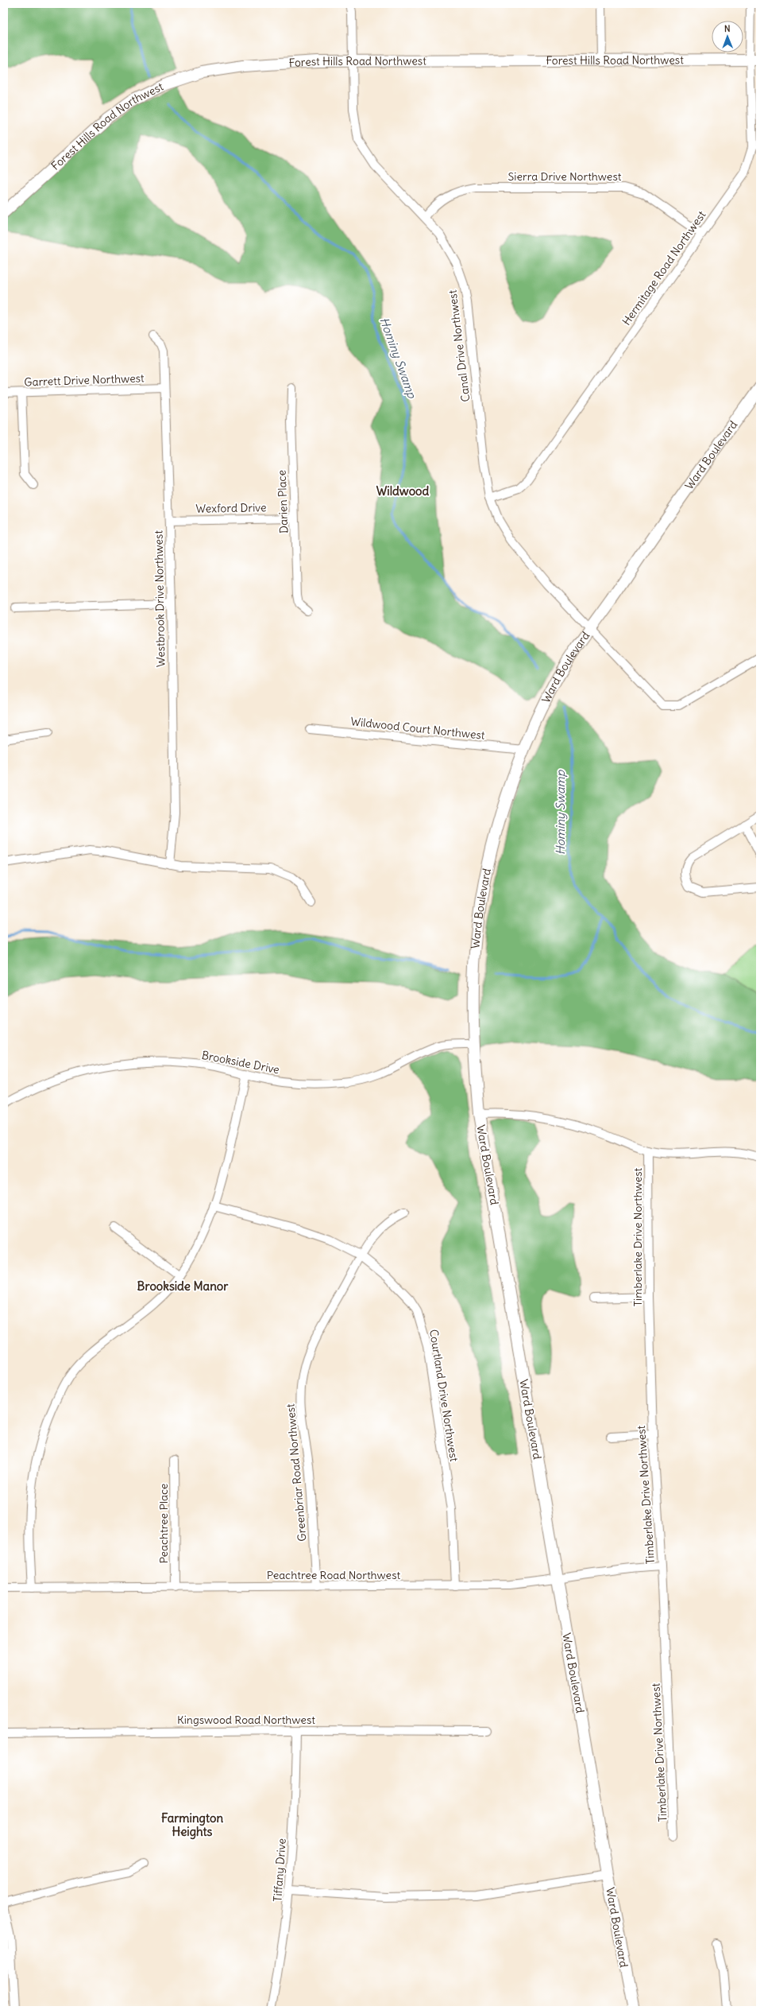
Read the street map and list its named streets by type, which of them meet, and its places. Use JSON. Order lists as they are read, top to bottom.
{
  "streets": {
    "main road": ["Forest Hills Road Northwest", "Ward Boulevard"],
    "street": [
      "Sierra Drive Northwest",
      "Hermitage Road Northwest",
      "Canal Drive Northwest",
      "Garrett Drive Northwest",
      "Darien Place",
      "Wexford Drive",
      "Westbrook Drive Northwest",
      "Wildwood Court Northwest",
      "Brookside Drive",
      "Timberlake Drive Northwest",
      "Courtland Drive Northwest",
      "Greenbriar Road Northwest",
      "Peachtree Place",
      "Peachtree Road Northwest",
      "Kingswood Road Northwest",
      "Tiffany Drive"
    ]
  },
  "crossings": [
    ["Forest Hills Road Northwest", "Hermitage Road Northwest"],
    ["Forest Hills Road Northwest", "Canal Drive Northwest"],
    ["Sierra Drive Northwest", "Hermitage Road Northwest"],
    ["Sierra Drive Northwest", "Canal Drive Northwest"],
    ["Hermitage Road Northwest", "Canal Drive Northwest"],
    ["Canal Drive Northwest", "Ward Boulevard"],
    ["Garrett Drive Northwest", "Westbrook Drive Northwest"],
    ["Ward Boulevard", "Wildwood Court Northwest"],
    ["Ward Boulevard", "Brookside Drive"],
    ["Ward Boulevard", "Peachtree Road Northwest"],
    ["Darien Place", "Wexford Drive"],
    ["Wexford Drive", "Westbrook Drive Northwest"],
    ["Timberlake Drive Northwest", "Peachtree Road Northwest"],
    ["Courtland Drive Northwest", "Greenbriar Road Northwest"],
    ["Courtland Drive Northwest", "Peachtree Road Northwest"],
    ["Greenbriar Road Northwest", "Peachtree Road Northwest"],
    ["Peachtree Place", "Peachtree Road Northwest"],
    ["Kingswood Road Northwest", "Tiffany Drive"]
  ],
  "districts": ["Wildwood", "Brookside Manor", "Farmington Heights"],
  "water": ["Hominy Swamp"],
  "north": "top"
}
